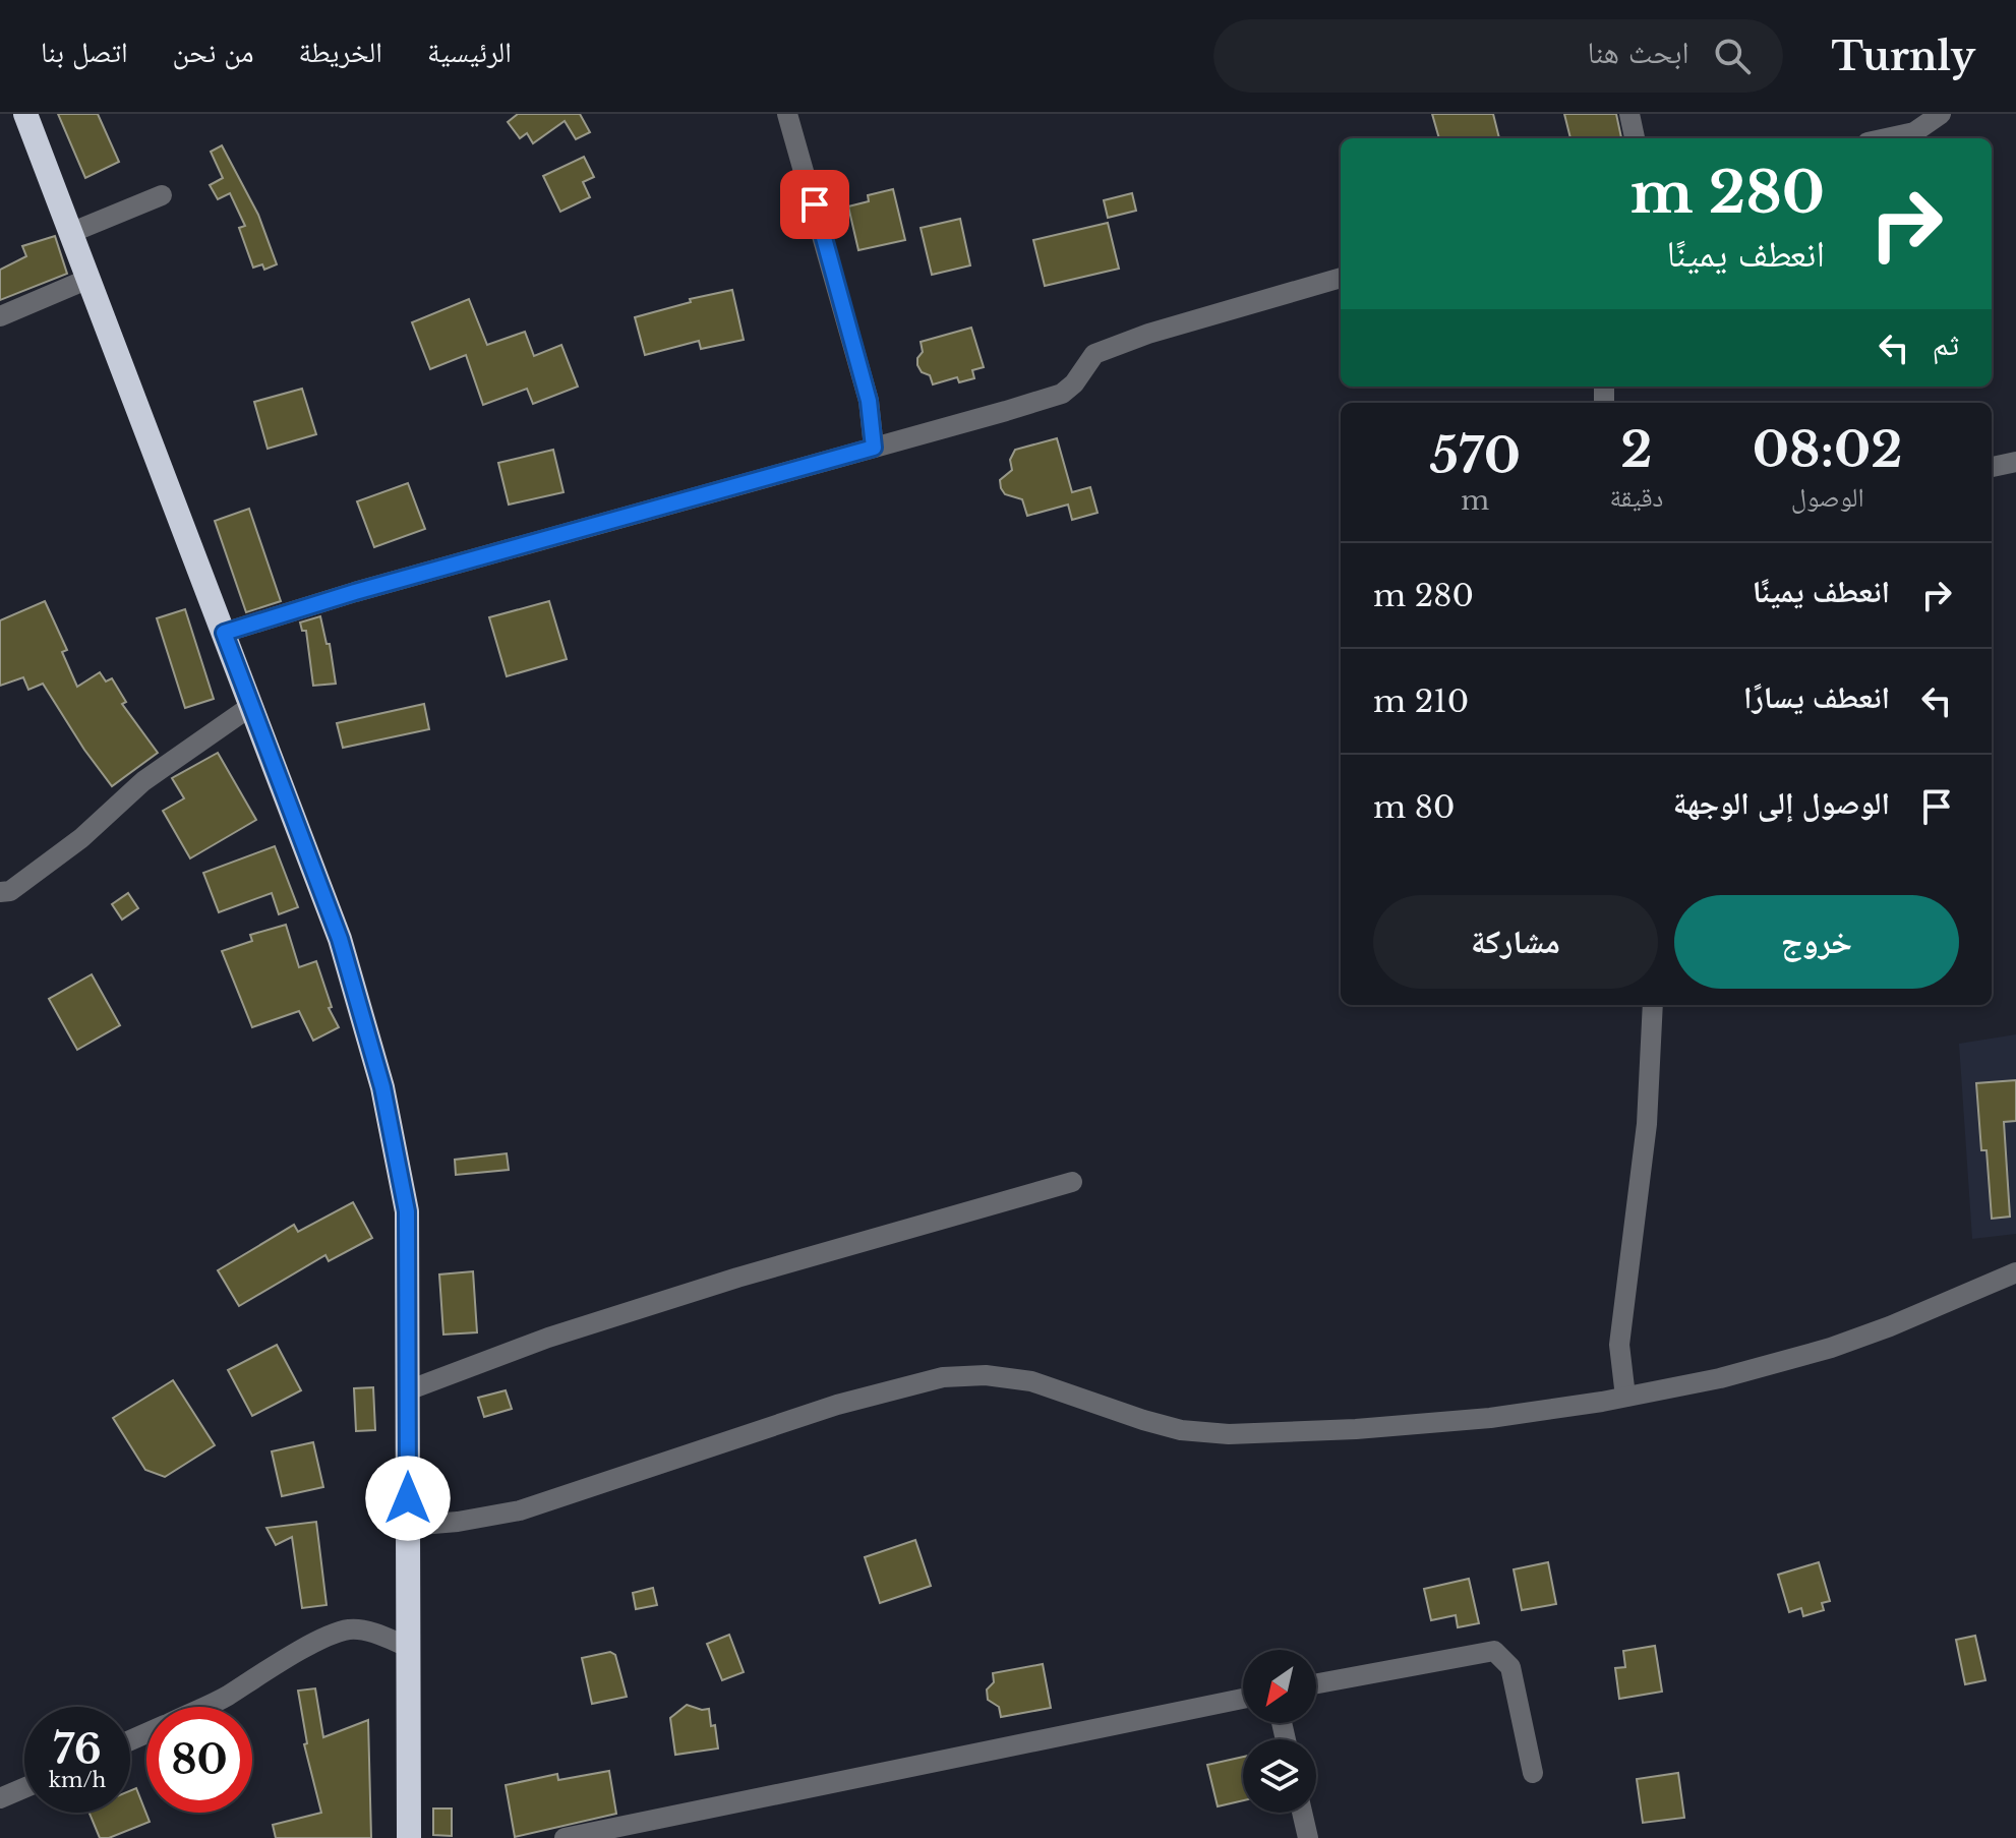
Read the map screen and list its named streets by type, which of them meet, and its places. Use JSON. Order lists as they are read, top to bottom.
{
  "north": "bottom left",
  "page": {
    "header": "Turnly",
    "search": "ابحث هنا",
    "nav": [
      "الرئيسية",
      "الخريطة",
      "من نحن",
      "اتصل بنا"
    ],
    "turn": ["280 m", "انعطف يمينًا"],
    "then": "ثم",
    "eta": [
      "08:02",
      "الوصول",
      "2",
      "دقيقة",
      "570",
      "m"
    ],
    "list": [
      {
        "name": "انعطف يمينًا",
        "value": "280 m"
      },
      {
        "name": "انعطف يسارًا",
        "value": "210 m"
      },
      {
        "name": "الوصول إلى الوجهة",
        "value": "80 m"
      }
    ],
    "buttons": ["خروج", "مشاركة"],
    "speed": "76 km/h",
    "limit": "80"
  }
}
